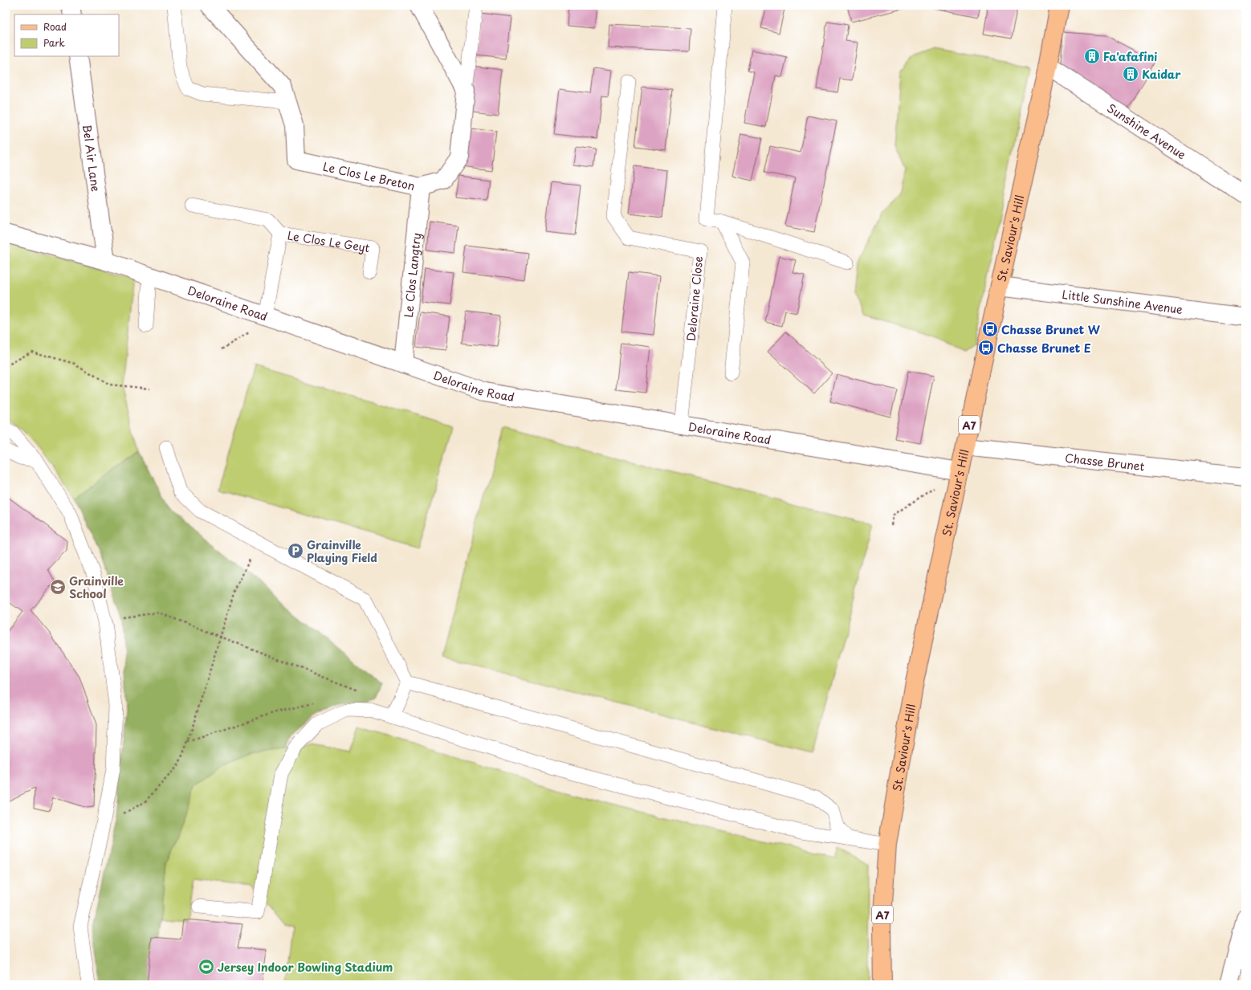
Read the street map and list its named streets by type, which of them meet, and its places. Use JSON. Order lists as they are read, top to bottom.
{
  "streets": {
    "main road": ["St. Saviour's Hill", "A7"],
    "street": [
      "Sunshine Avenue",
      "Bel Air Lane",
      "Le Clos Le Breton",
      "Le Clos Langtry",
      "Little Sunshine Avenue",
      "Deloraine Road",
      "Chasse Brunet"
    ],
    "lane": ["Le Clos Le Geyt", "Deloraine Close"]
  },
  "crossings": [
    ["Sunshine Avenue", "St. Saviour's Hill"],
    ["Bel Air Lane", "Deloraine Road"],
    ["Le Clos Le Breton", "Le Clos Langtry"],
    ["St. Saviour's Hill", "Little Sunshine Avenue"],
    ["St. Saviour's Hill", "Deloraine Road"],
    ["St. Saviour's Hill", "Chasse Brunet"],
    ["Le Clos Le Geyt", "Deloraine Road"],
    ["Le Clos Langtry", "Deloraine Road"],
    ["Deloraine Close", "Deloraine Road"]
  ],
  "places": {
    "building": ["Fa'afafini", "Kaidar"],
    "bus stop": ["Chasse Brunet W", "Chasse Brunet E"],
    "parking": ["Grainville Playing Field"],
    "school or university": ["Grainville School"],
    "sports": ["Jersey Indoor Bowling Stadium"]
  },
  "legend": ["Road", "Park"]
}
